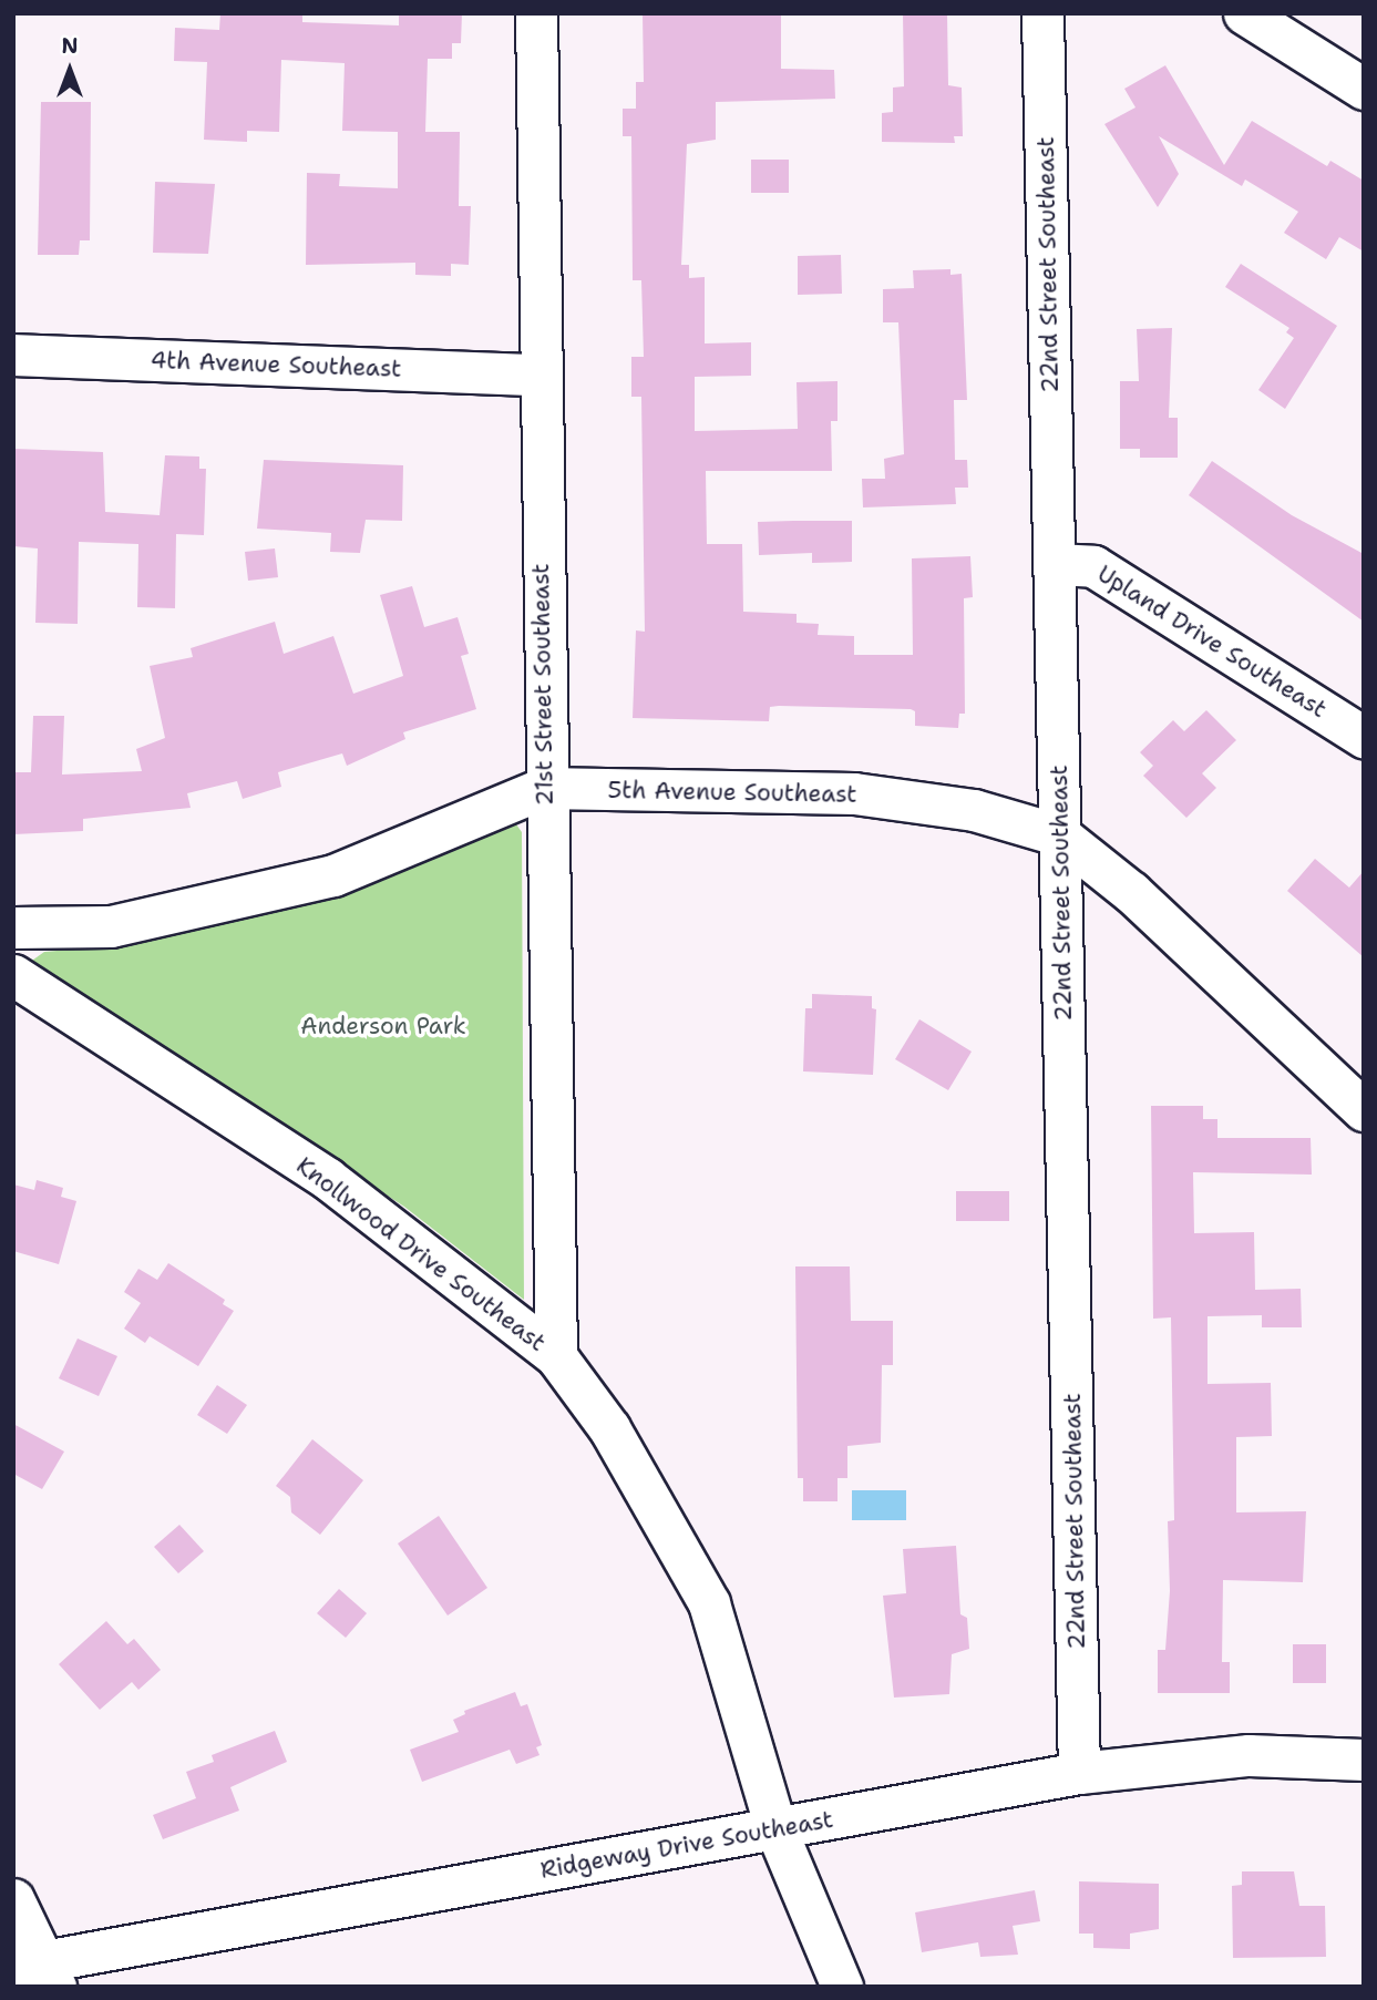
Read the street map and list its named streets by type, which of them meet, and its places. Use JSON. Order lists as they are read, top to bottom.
{
  "streets": {
    "street": [
      "22nd Street Southeast",
      "4th Avenue Southeast",
      "Upland Drive Southeast",
      "21st Street Southeast",
      "5th Avenue Southeast",
      "Knollwood Drive Southeast",
      "Ridgeway Drive Southeast"
    ]
  },
  "crossings": [
    ["22nd Street Southeast", "Upland Drive Southeast"],
    ["22nd Street Southeast", "5th Avenue Southeast"],
    ["22nd Street Southeast", "Ridgeway Drive Southeast"],
    ["4th Avenue Southeast", "21st Street Southeast"],
    ["21st Street Southeast", "5th Avenue Southeast"],
    ["21st Street Southeast", "Knollwood Drive Southeast"],
    ["Knollwood Drive Southeast", "Ridgeway Drive Southeast"]
  ],
  "parks": ["Anderson Park"],
  "north": "top"
}
